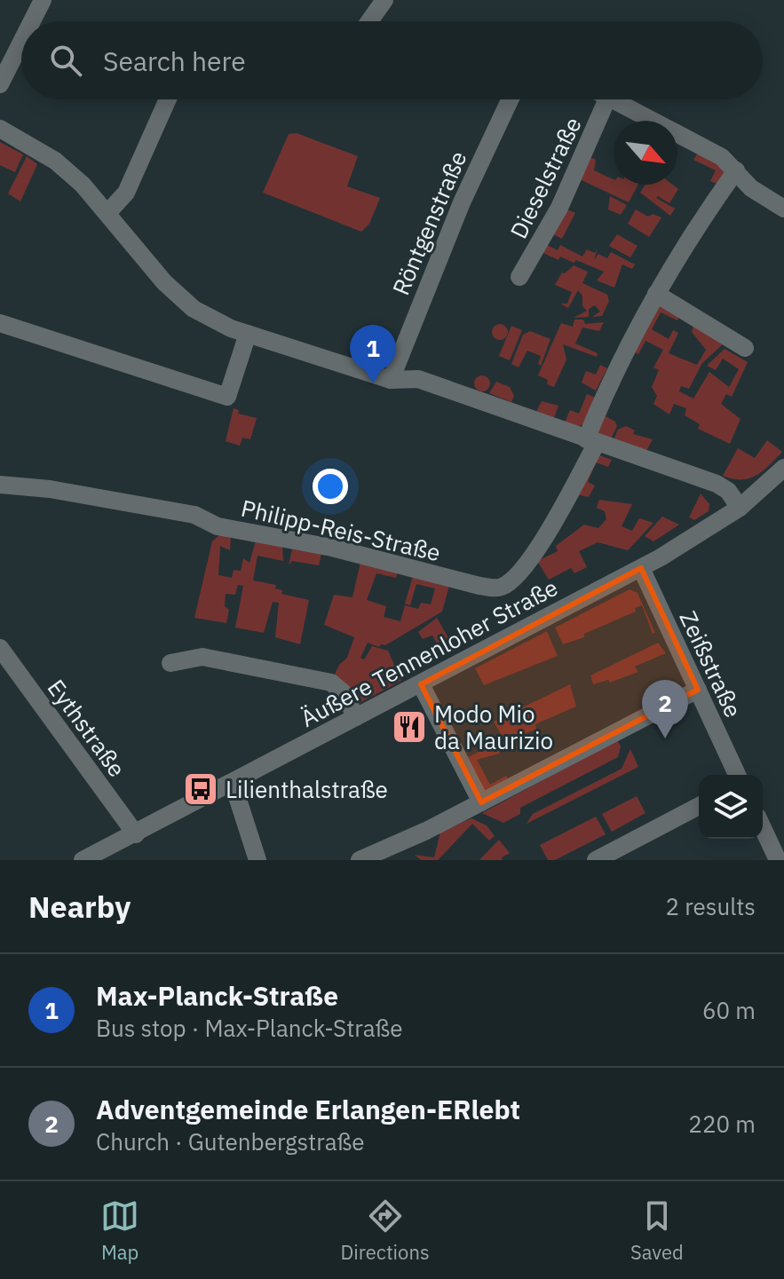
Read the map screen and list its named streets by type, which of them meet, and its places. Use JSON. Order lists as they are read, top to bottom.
{
  "streets": {
    "street": [
      "Dieselstraße",
      "Röntgenstraße",
      "Philipp-Reis-Straße",
      "Äußere Tennenloher Straße",
      "Zeißstraße",
      "Eythstraße"
    ]
  },
  "crossings": [
    ["Äußere Tennenloher Straße", "Zeißstraße"],
    ["Äußere Tennenloher Straße", "Eythstraße"]
  ],
  "places": {
    "restaurant": ["Modo Mio da Maurizio"],
    "bus stop": ["Lilienthalstraße"]
  },
  "north": "bottom right",
  "page": {
    "search": "Search here",
    "pins": ["1", "2"],
    "heading": ["Nearby", "2 results"],
    "list": [
      {
        "mark": "1",
        "name": "Max-Planck-Straße",
        "note": "Bus stop · Max-Planck-Straße",
        "value": "60 m"
      },
      {
        "mark": "2",
        "name": "Adventgemeinde Erlangen-ERlebt",
        "note": "Church · Gutenbergstraße",
        "value": "220 m"
      }
    ],
    "nav": ["Map", "Directions", "Saved"]
  }
}
